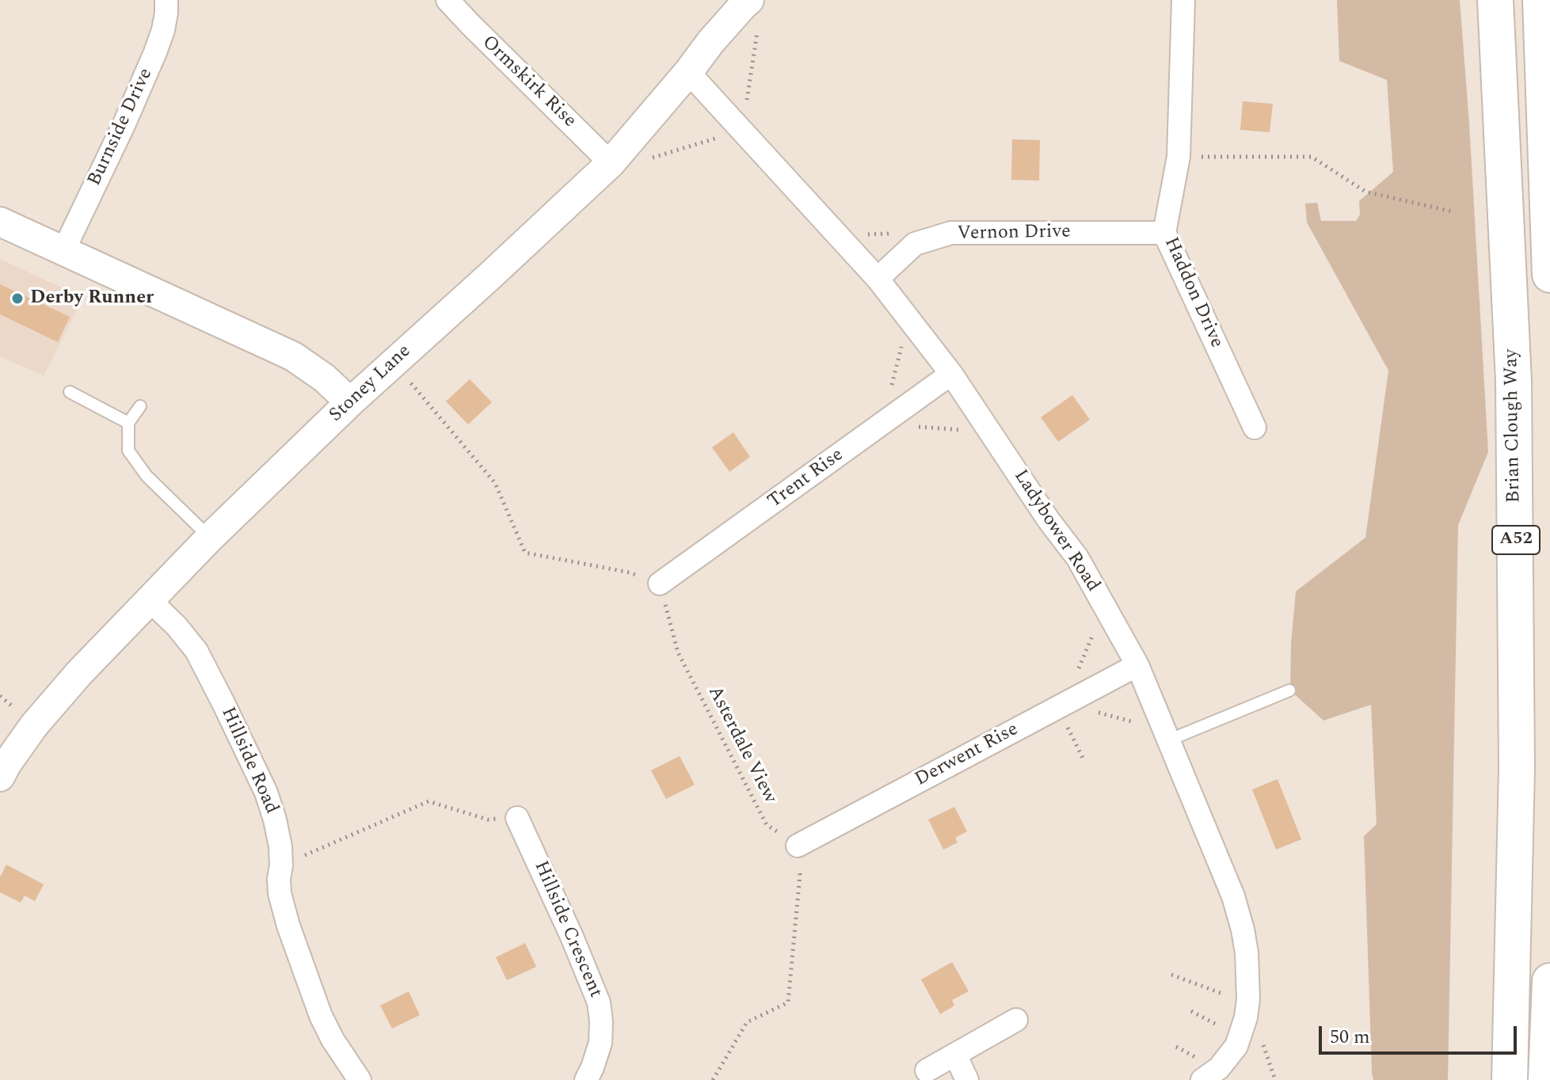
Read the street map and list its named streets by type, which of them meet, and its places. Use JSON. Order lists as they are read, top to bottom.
{
  "streets": {
    "highway": ["Brian Clough Way", "A52"],
    "street": [
      "Ormskirk Rise",
      "Burnside Drive",
      "Vernon Drive",
      "Haddon Drive",
      "Stoney Lane",
      "Trent Rise",
      "Ladybower Road",
      "Derwent Rise",
      "Hillside Road",
      "Hillside Crescent"
    ],
    "path": ["Asterdale View"]
  },
  "crossings": [
    ["Ormskirk Rise", "Stoney Lane"],
    ["Vernon Drive", "Haddon Drive"],
    ["Vernon Drive", "Ladybower Road"],
    ["Stoney Lane", "Ladybower Road"],
    ["Stoney Lane", "Hillside Road"],
    ["Trent Rise", "Ladybower Road"],
    ["Trent Rise", "Asterdale View"],
    ["Ladybower Road", "Derwent Rise"],
    ["Asterdale View", "Derwent Rise"]
  ],
  "places": ["Derby Runner"],
  "scale_bar": "50 m"
}
